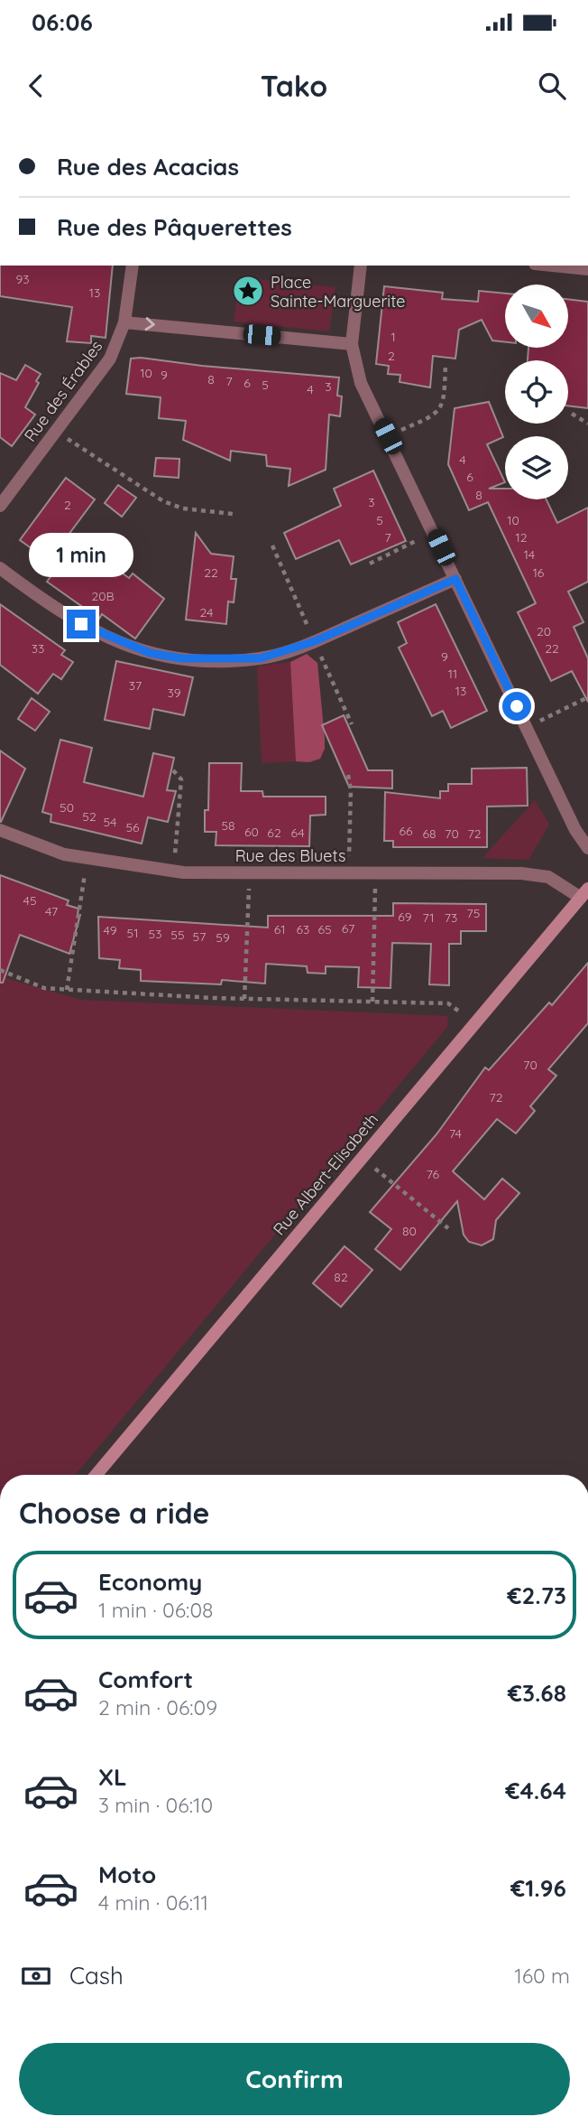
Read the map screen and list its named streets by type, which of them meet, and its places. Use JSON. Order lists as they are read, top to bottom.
{
  "streets": {
    "street": ["Rue des Érables", "Rue des Bluets", "Rue Albert-Elisabeth"]
  },
  "crossings": [
    ["Rue des Bluets", "Rue Albert-Elisabeth"]
  ],
  "places": {
    "place": ["Place Sainte-Marguerite"]
  },
  "house_numbers": [
    "93",
    "13",
    "1",
    "2",
    "10",
    "9",
    "8",
    "7",
    "6",
    "5",
    "3",
    "4",
    "4",
    "6",
    "8",
    "3",
    "2",
    "5",
    "10",
    "7",
    "12",
    "14",
    "22",
    "16",
    "20B",
    "24",
    "20",
    "33",
    "22",
    "9",
    "11",
    "37",
    "13",
    "39",
    "50",
    "52",
    "54",
    "58",
    "56",
    "66",
    "60",
    "62",
    "64",
    "68",
    "70",
    "72",
    "45",
    "47",
    "75",
    "69",
    "71",
    "73",
    "67",
    "61",
    "63",
    "65",
    "49",
    "51",
    "53",
    "55",
    "57",
    "59",
    "70",
    "72",
    "74",
    "76",
    "80",
    "82"
  ],
  "north": "bottom right",
  "page": {
    "status": "06:06",
    "header": "Tako",
    "banner": ["Rue des Acacias", "Rue des Pâquerettes"],
    "bubble": "1 min",
    "heading": "Choose a ride",
    "list": [
      {
        "name": "Economy",
        "note": "1 min · 06:08",
        "value": "€2.73"
      },
      {
        "name": "Comfort",
        "note": "2 min · 06:09",
        "value": "€3.68"
      },
      {
        "name": "XL",
        "note": "3 min · 06:10",
        "value": "€4.64"
      },
      {
        "name": "Moto",
        "note": "4 min · 06:11",
        "value": "€1.96"
      }
    ],
    "pay": ["Cash", "160 m"],
    "buttons": "Confirm"
  }
}
